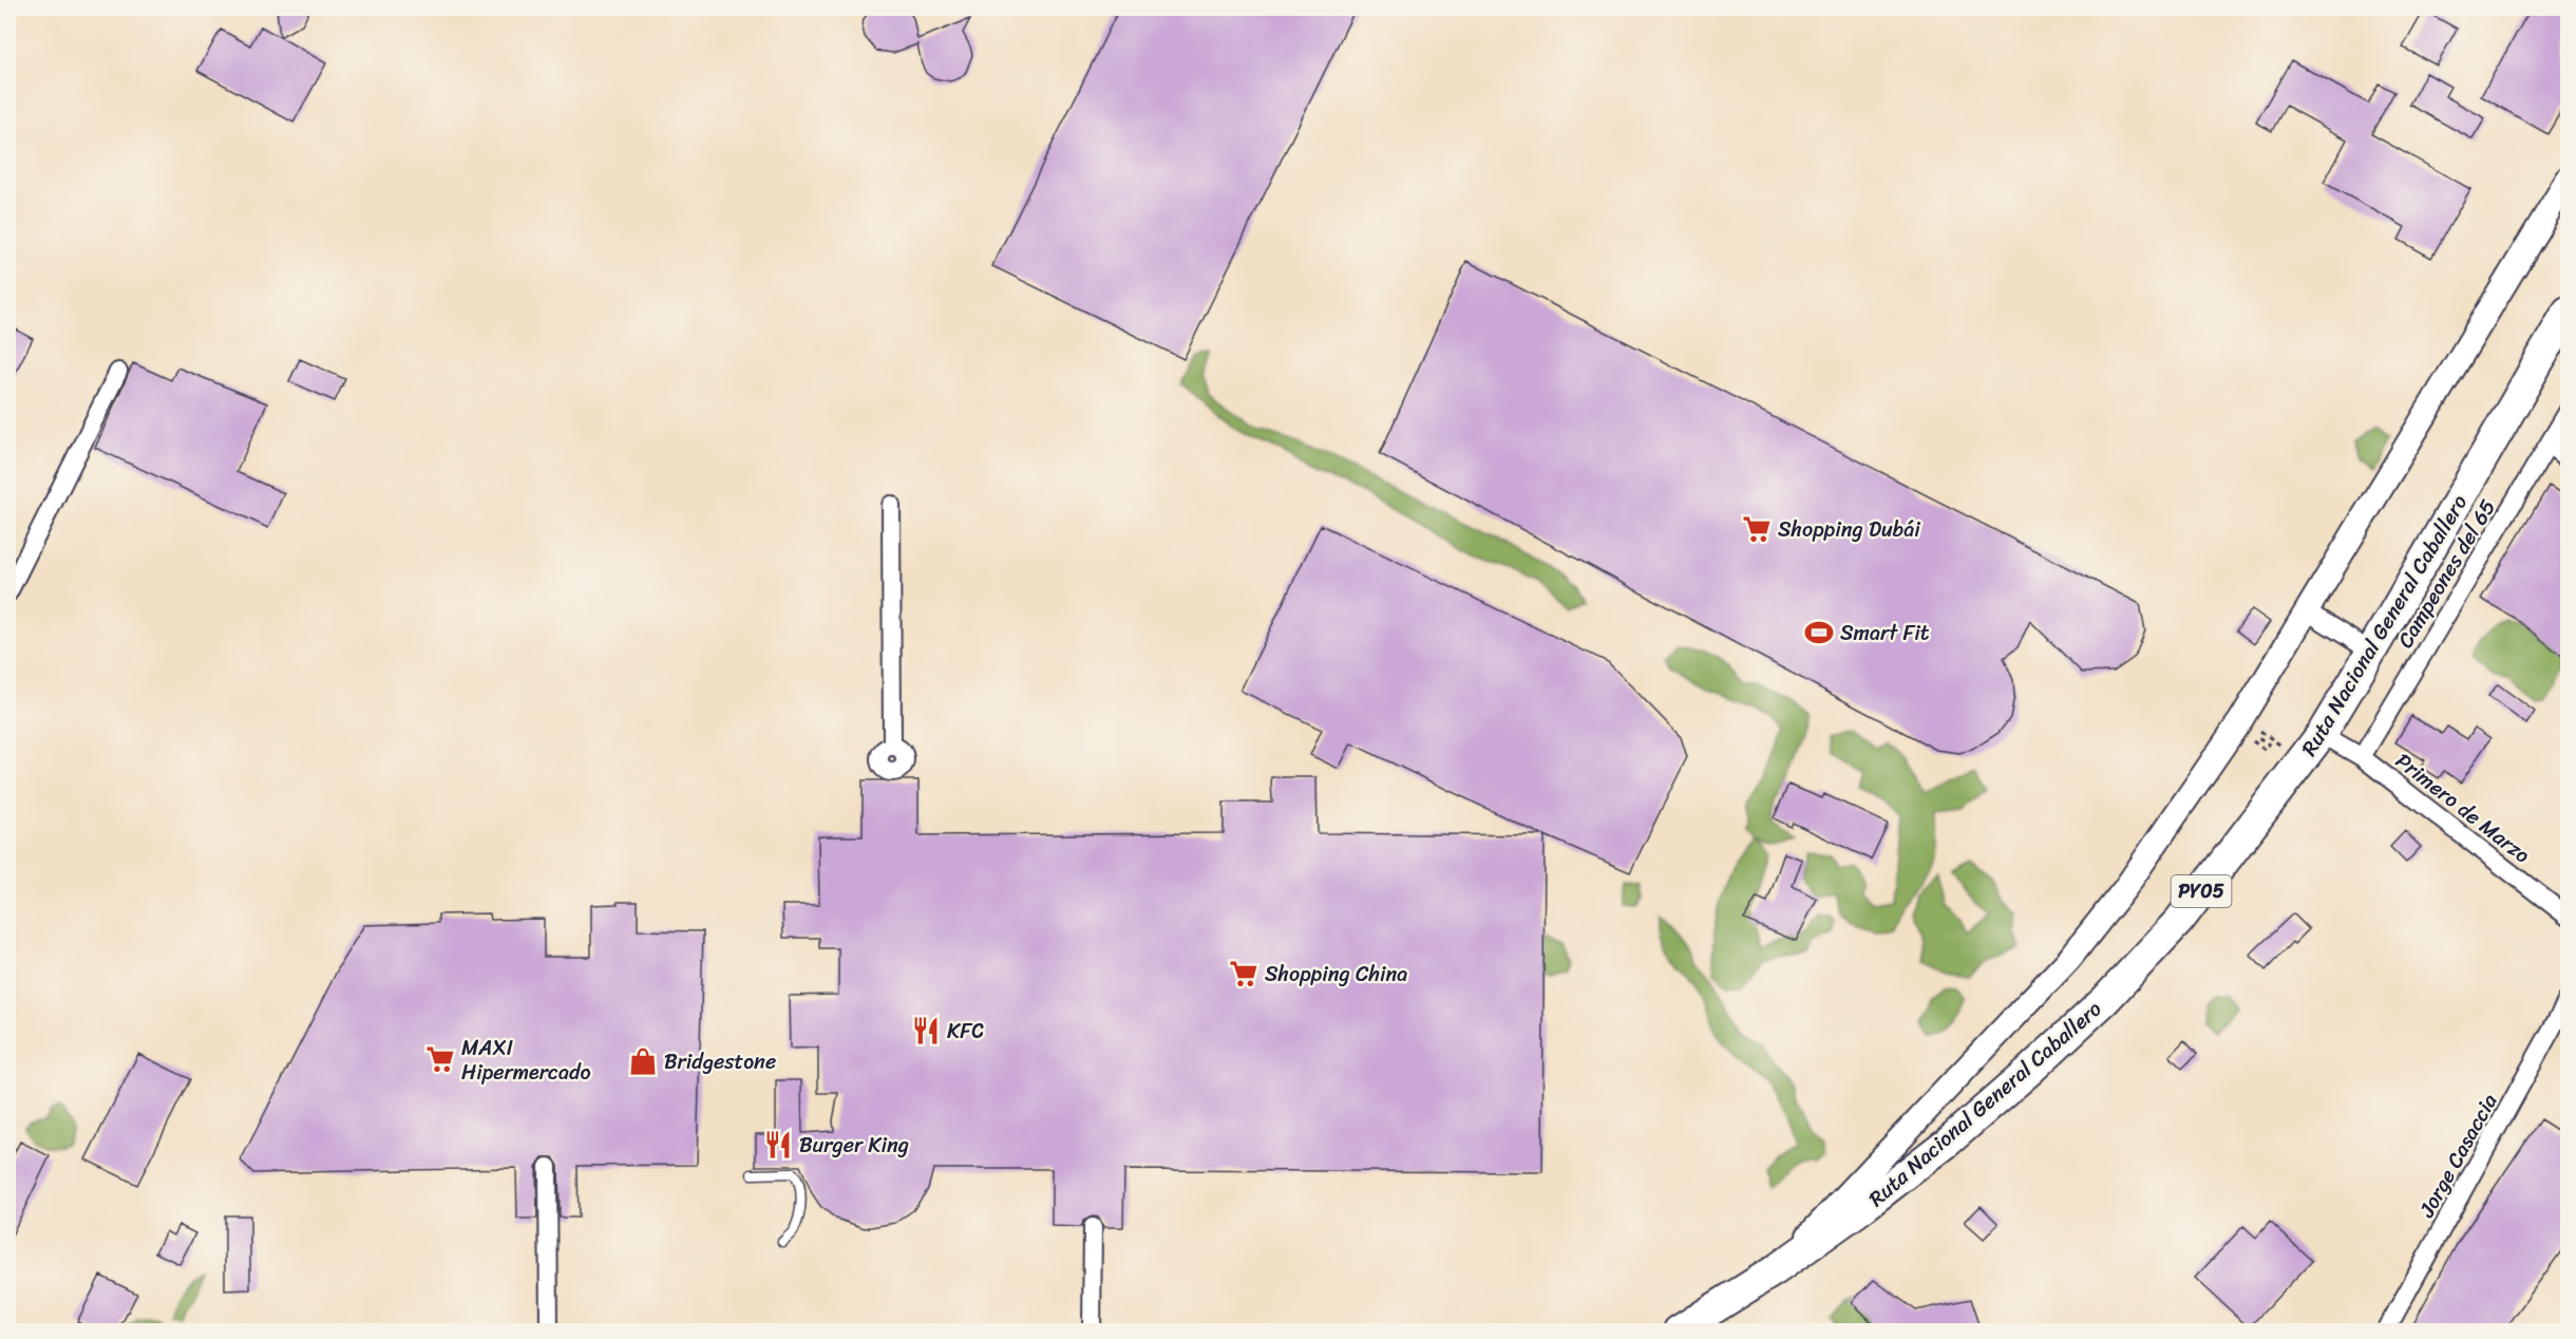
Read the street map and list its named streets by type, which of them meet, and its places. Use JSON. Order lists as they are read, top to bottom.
{
  "streets": {
    "highway": ["Ruta Nacional General Caballero", "PY05"],
    "street": ["Campeones del 65", "Primero de Marzo", "Jorge Casaccia"]
  },
  "crossings": [
    ["Campeones del 65", "Primero de Marzo"],
    ["Ruta Nacional General Caballero", "Primero de Marzo"]
  ],
  "places": {
    "supermarket": ["Shopping Dubái", "Shopping China", "MAXI Hipermercado"],
    "sports": ["Smart Fit"],
    "restaurant": ["KFC", "Burger King"],
    "shop": ["Bridgestone"]
  }
}
